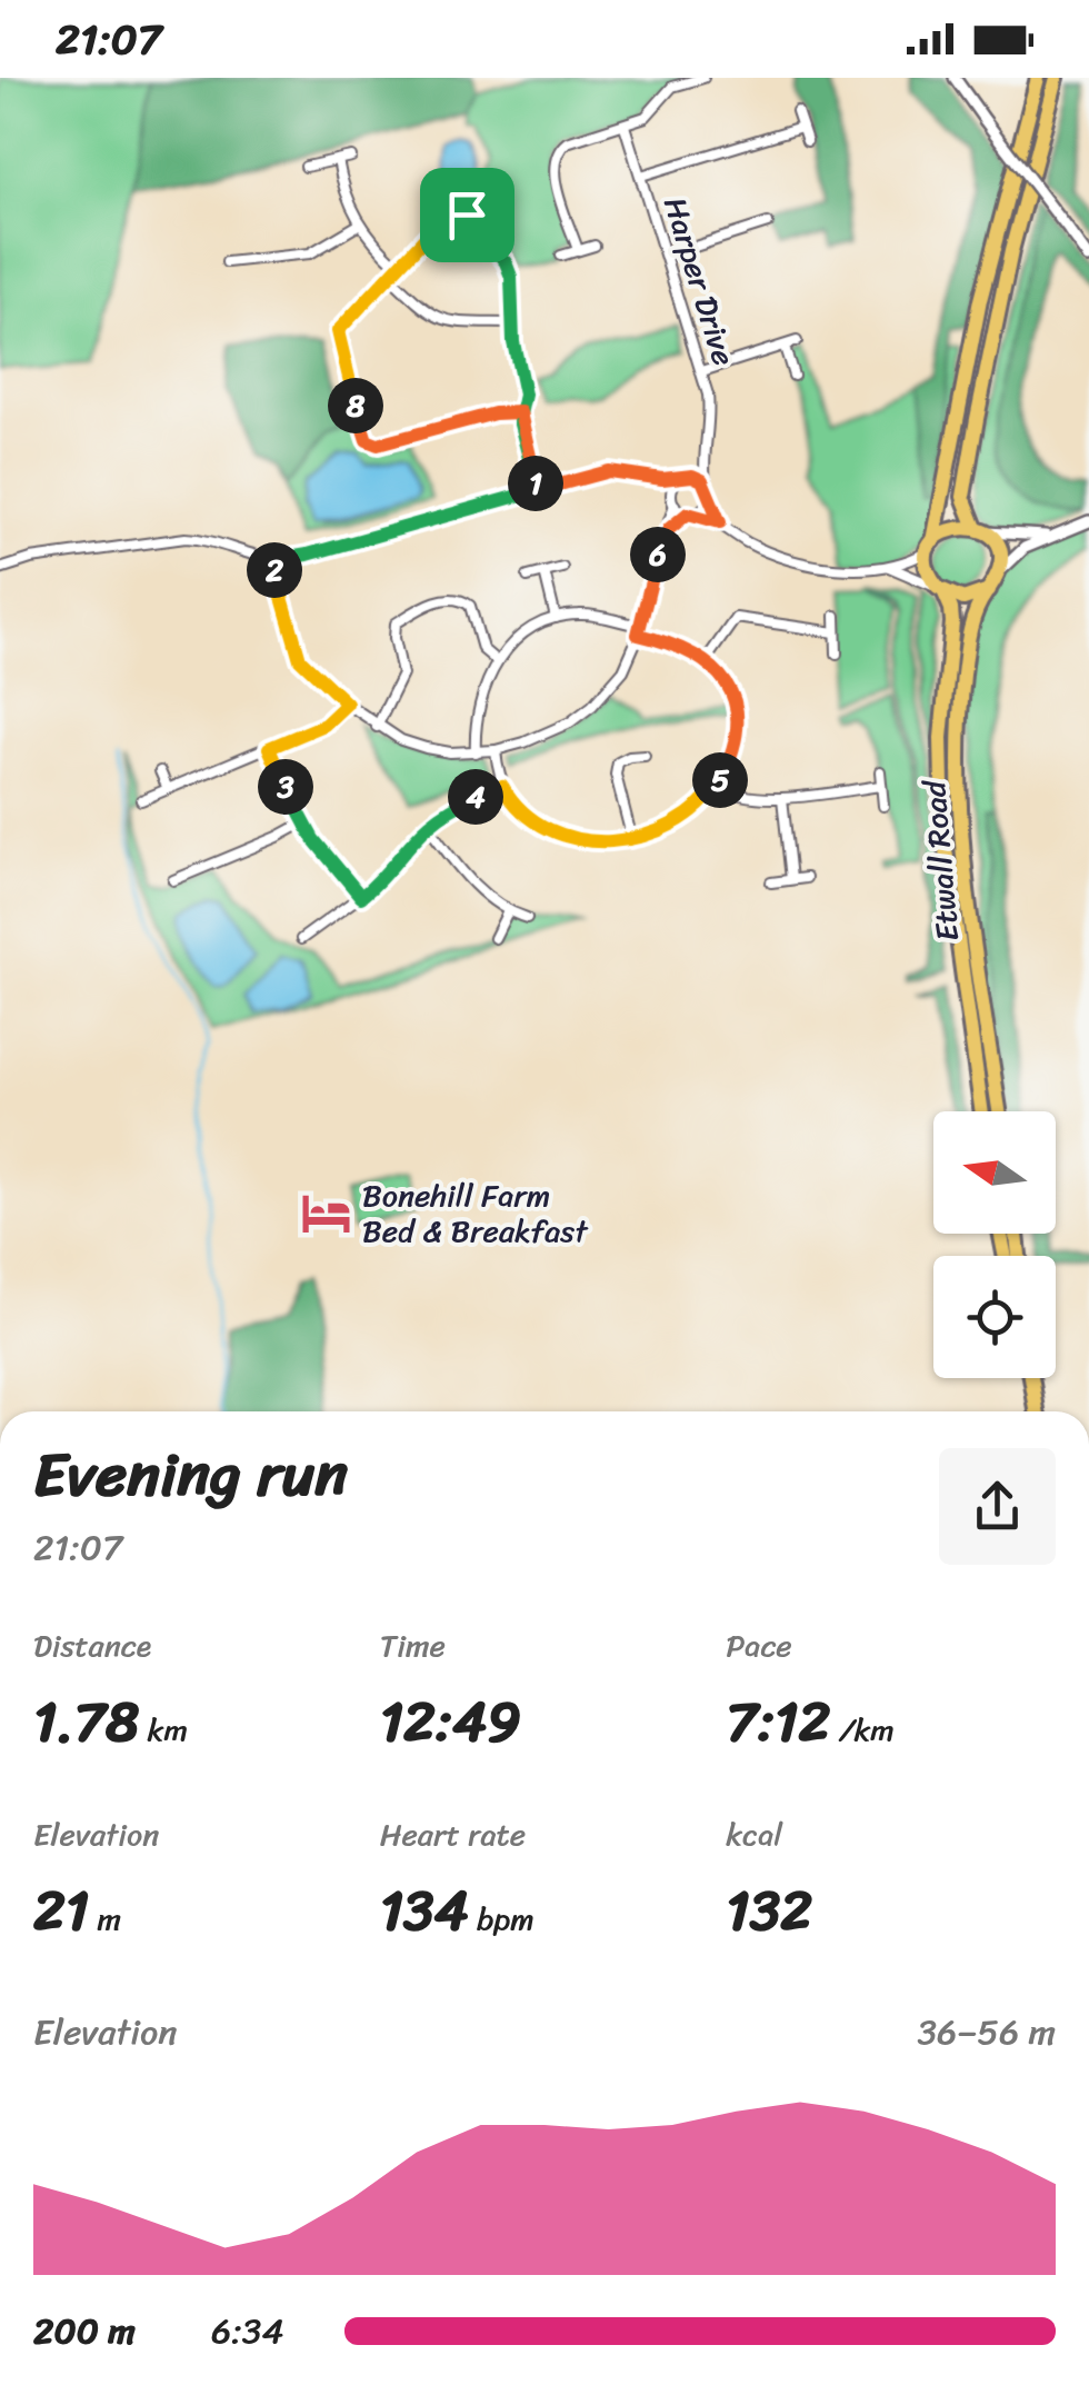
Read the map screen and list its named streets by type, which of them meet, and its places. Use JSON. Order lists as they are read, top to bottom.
{
  "streets": {
    "highway": ["Etwall Road"],
    "street": ["Harper Drive"]
  },
  "places": {
    "hotel": ["Bonehill Farm Bed & Breakfast"]
  },
  "north": "left",
  "page": {
    "status": "21:07",
    "pins": [
      "8",
      "1",
      "6",
      "2",
      "5",
      "3",
      "4"
    ],
    "heading": ["Evening run", "21:07"],
    "stats": [
      ["Distance", "1.78 km"],
      ["Time", "12:49"],
      ["Pace", "7:12 /km"],
      ["Elevation", "21 m"],
      ["Heart rate", "134 bpm"],
      ["kcal", "132"]
    ],
    "chart": ["Elevation", "36–56 m"],
    "list": [
      {
        "name": "200 m",
        "note": "6:34"
      }
    ]
  }
}
